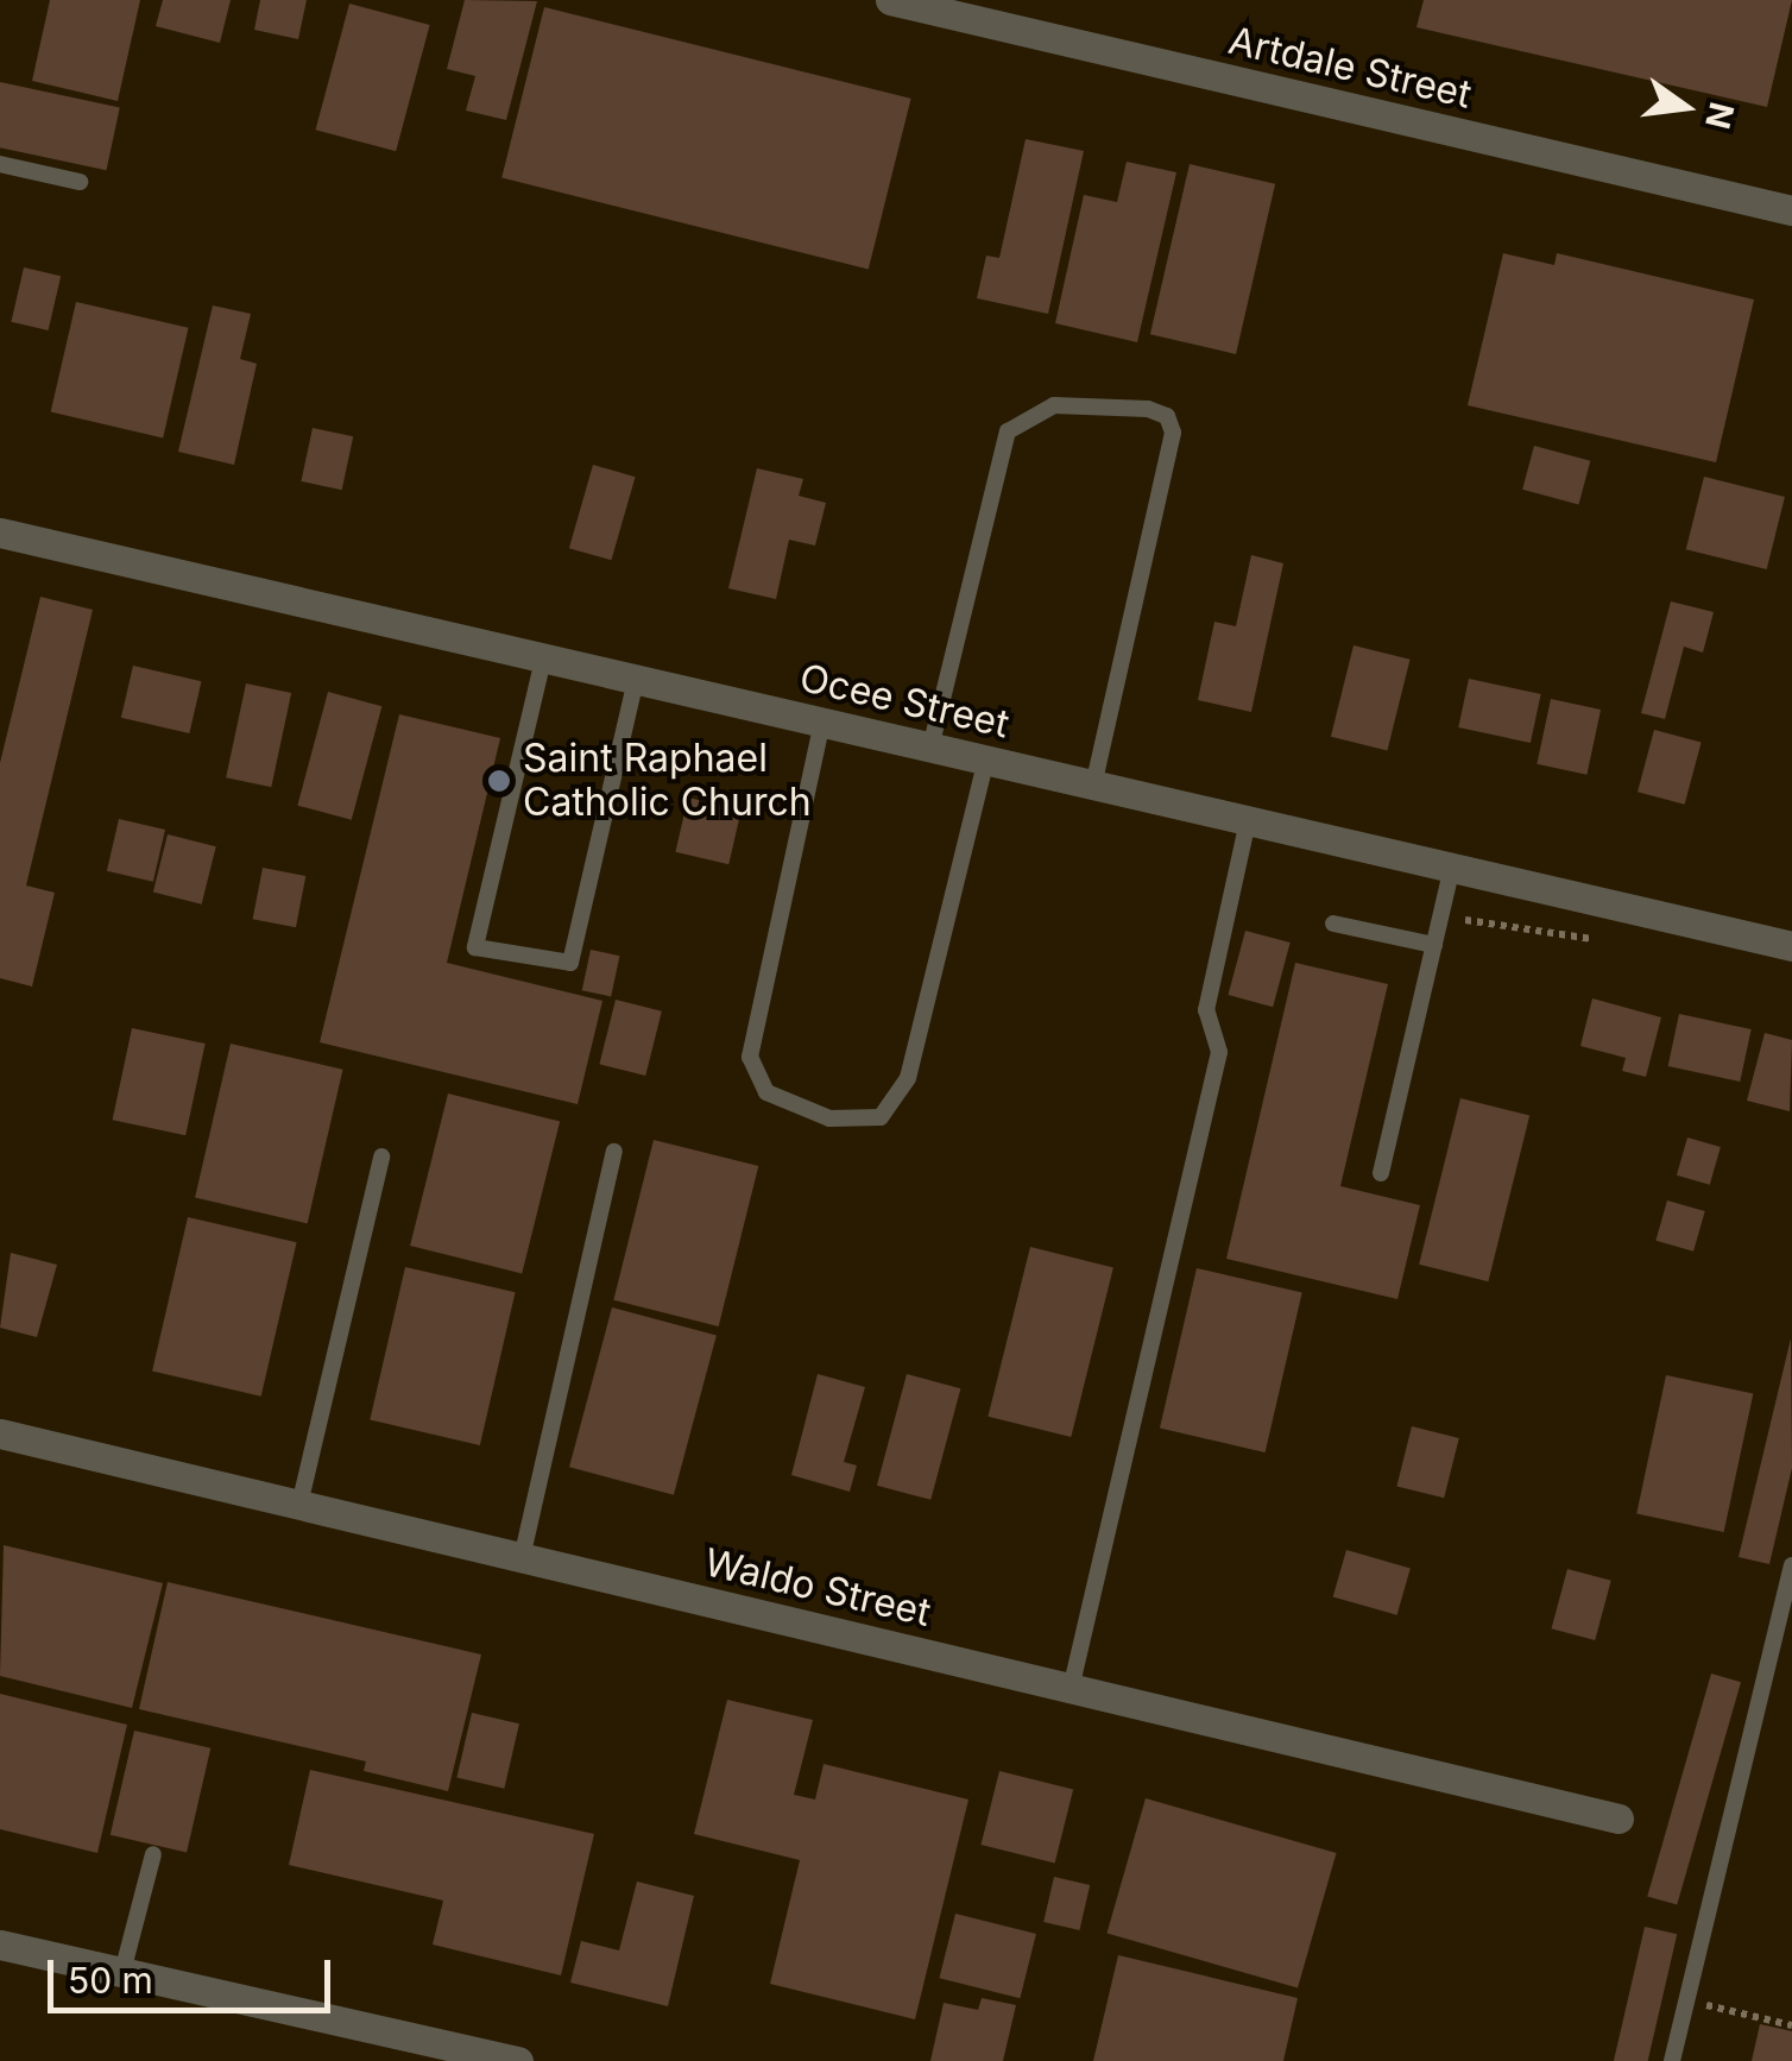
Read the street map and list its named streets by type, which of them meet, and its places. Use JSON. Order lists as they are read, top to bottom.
{
  "streets": {
    "street": ["Artdale Street", "Ocee Street", "Waldo Street"]
  },
  "places": ["Saint Raphael Catholic Church"],
  "scale_bar": "50 m",
  "north": "right"
}
